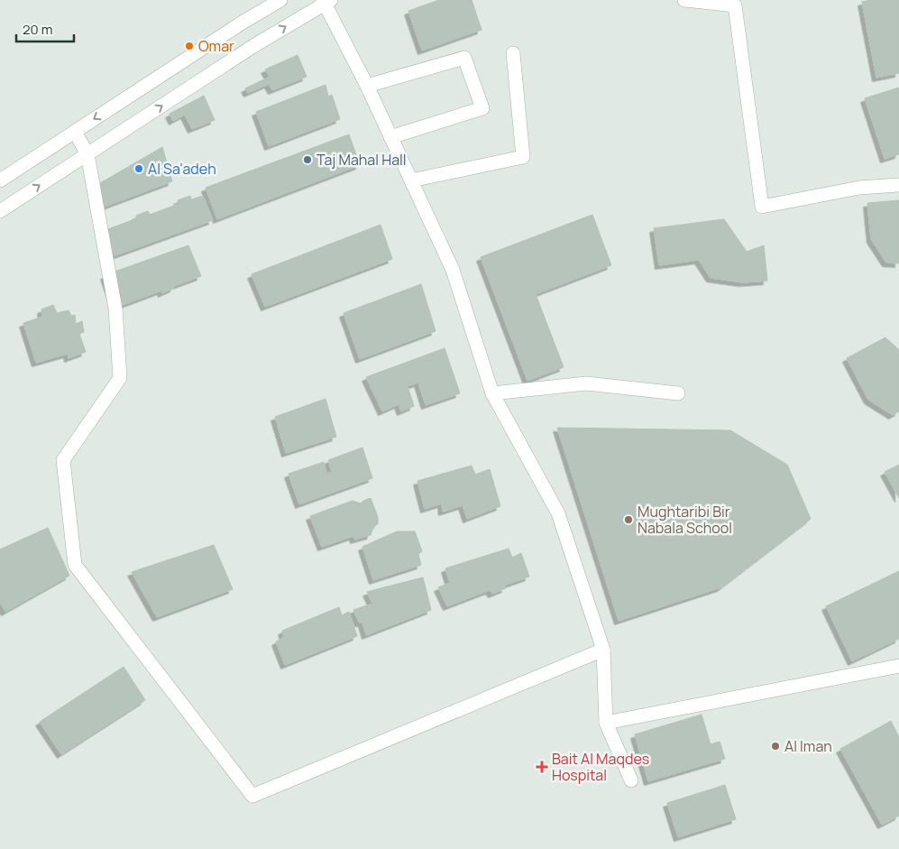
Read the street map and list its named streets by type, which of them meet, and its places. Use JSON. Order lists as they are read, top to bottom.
{
  "places": {
    "other": [
      "Omar",
      "Taj Mahal Hall",
      "Al Sa'adeh",
      "Mughtaribi Bir Nabala School",
      "Al Iman"
    ],
    "health": ["Bait Al Maqdes Hospital"]
  },
  "scale_bar": "20 m"
}
